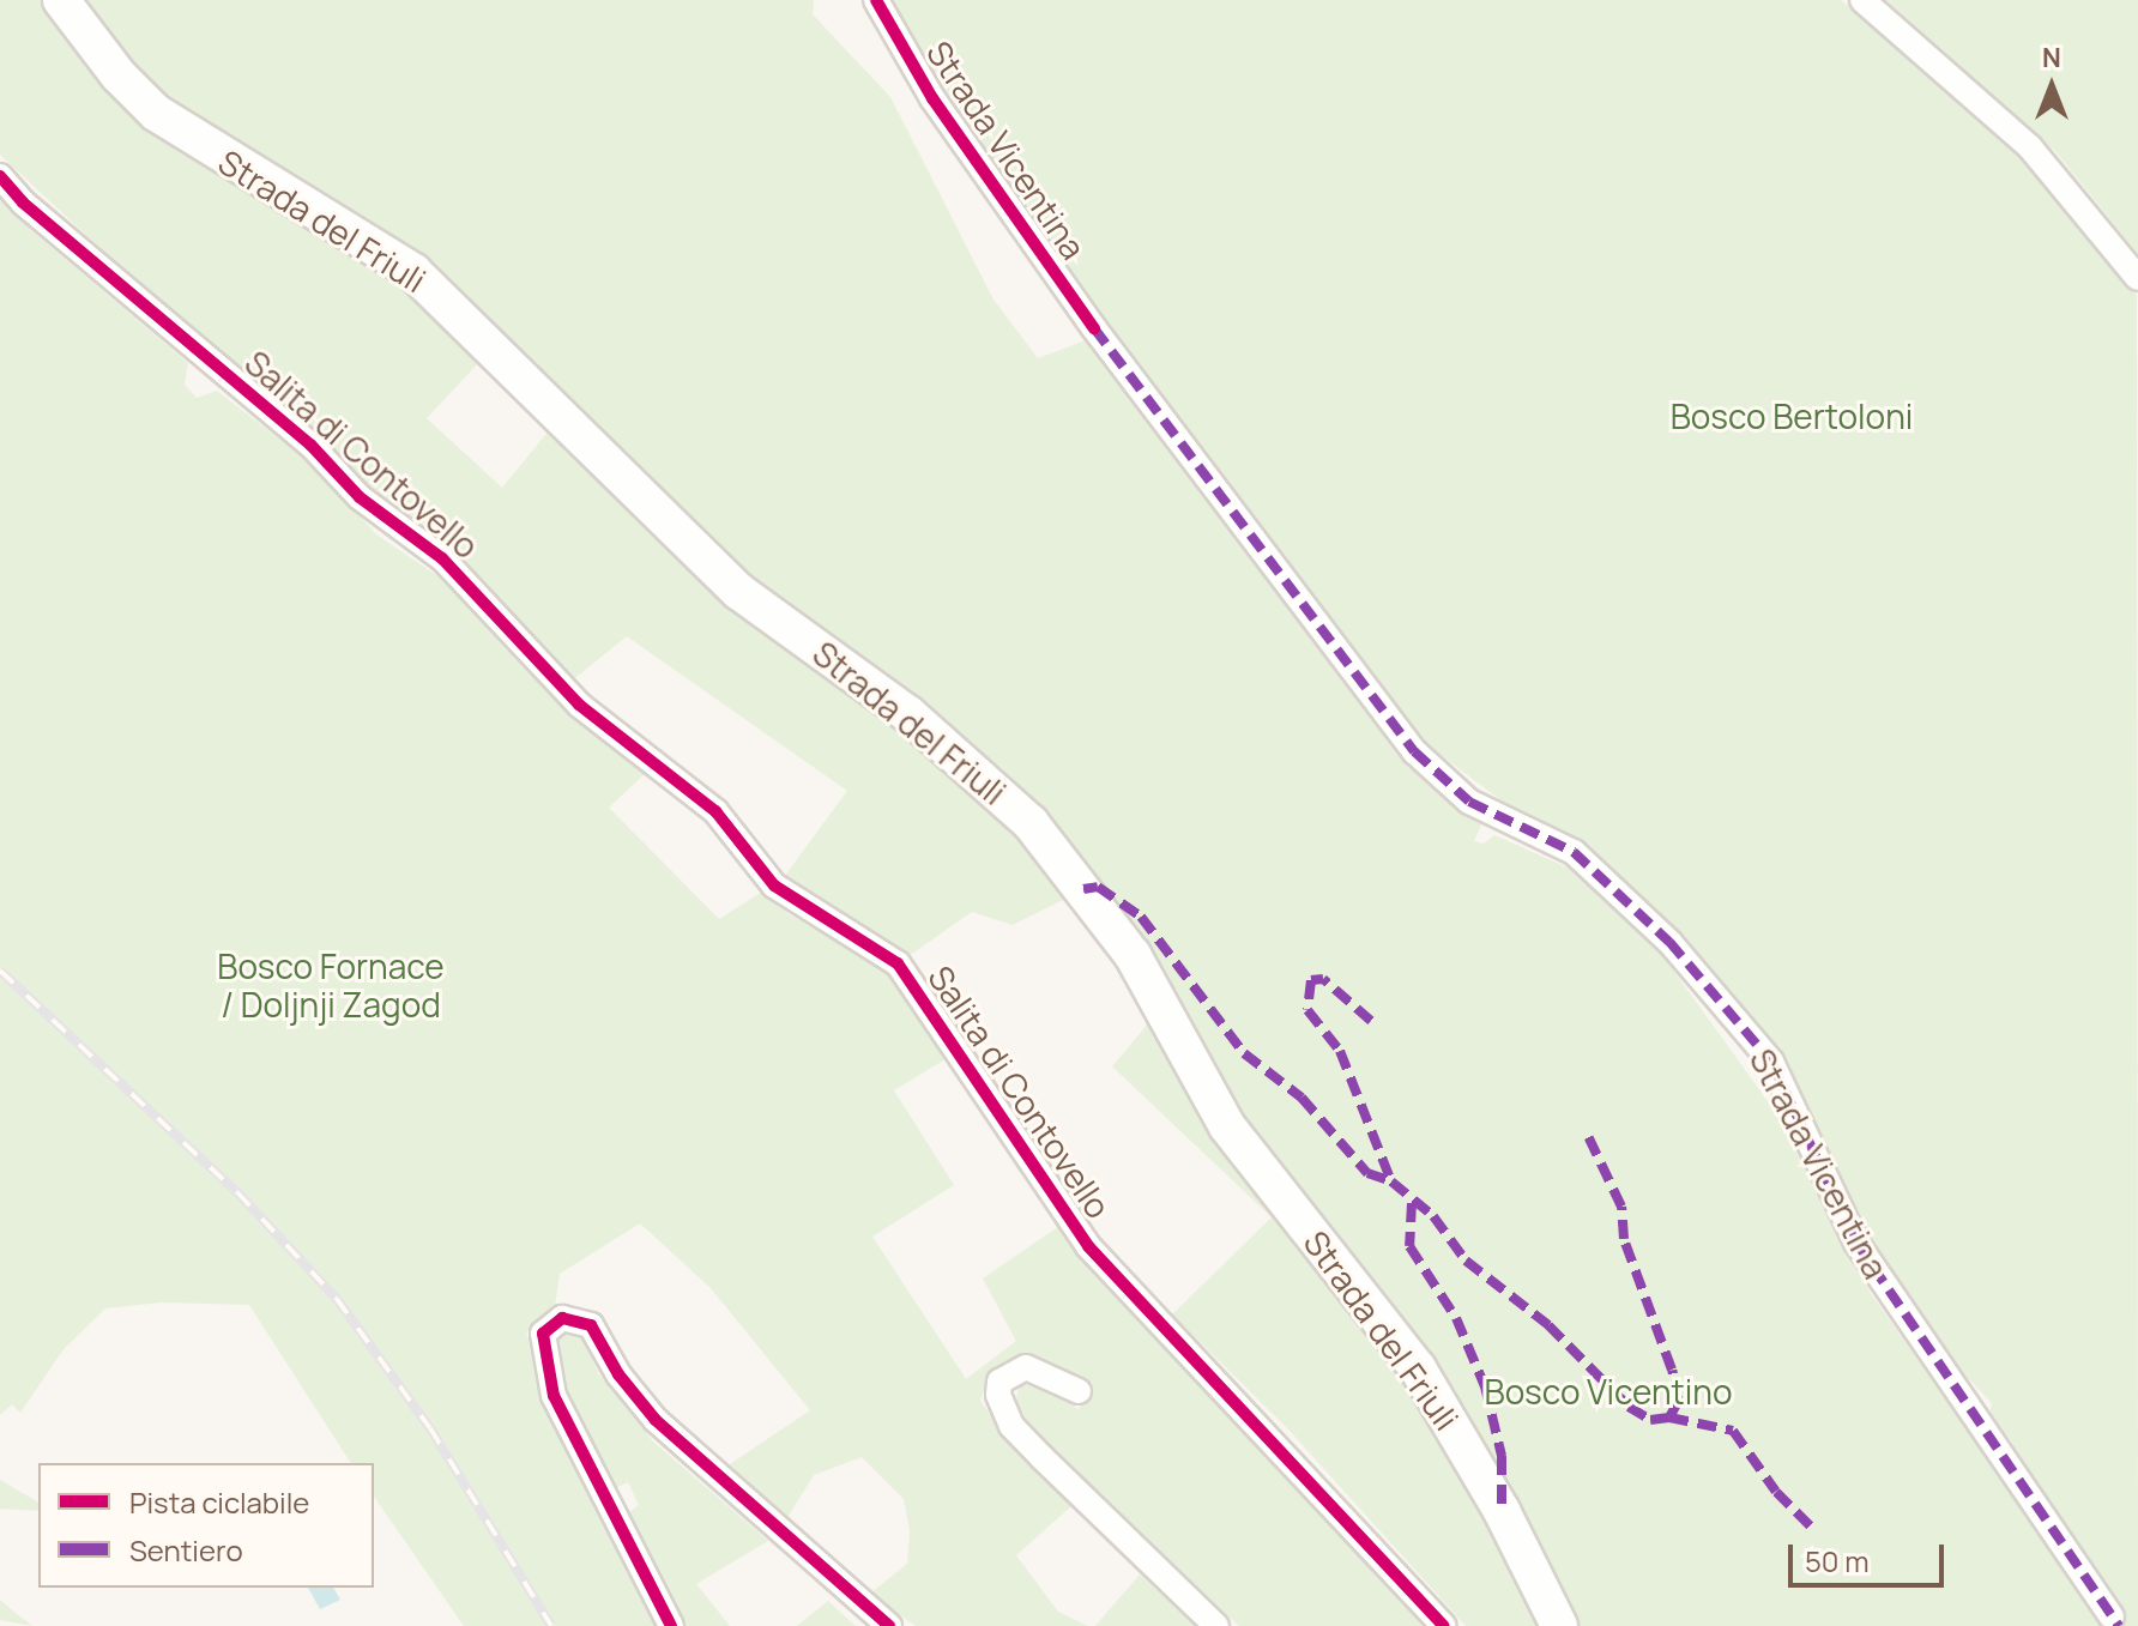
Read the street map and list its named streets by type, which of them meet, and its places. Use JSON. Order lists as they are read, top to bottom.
{
  "streets": {
    "main road": ["Strada del Friuli"],
    "street": ["Strada Vicentina", "Salita di Contovello"]
  },
  "parks": ["Bosco Bertoloni", "Bosco Fornace / Doljnji Zagod", "Bosco Vicentino"],
  "legend": ["Pista ciclabile", "Sentiero"],
  "scale_bar": "50 m",
  "north": "top"
}
